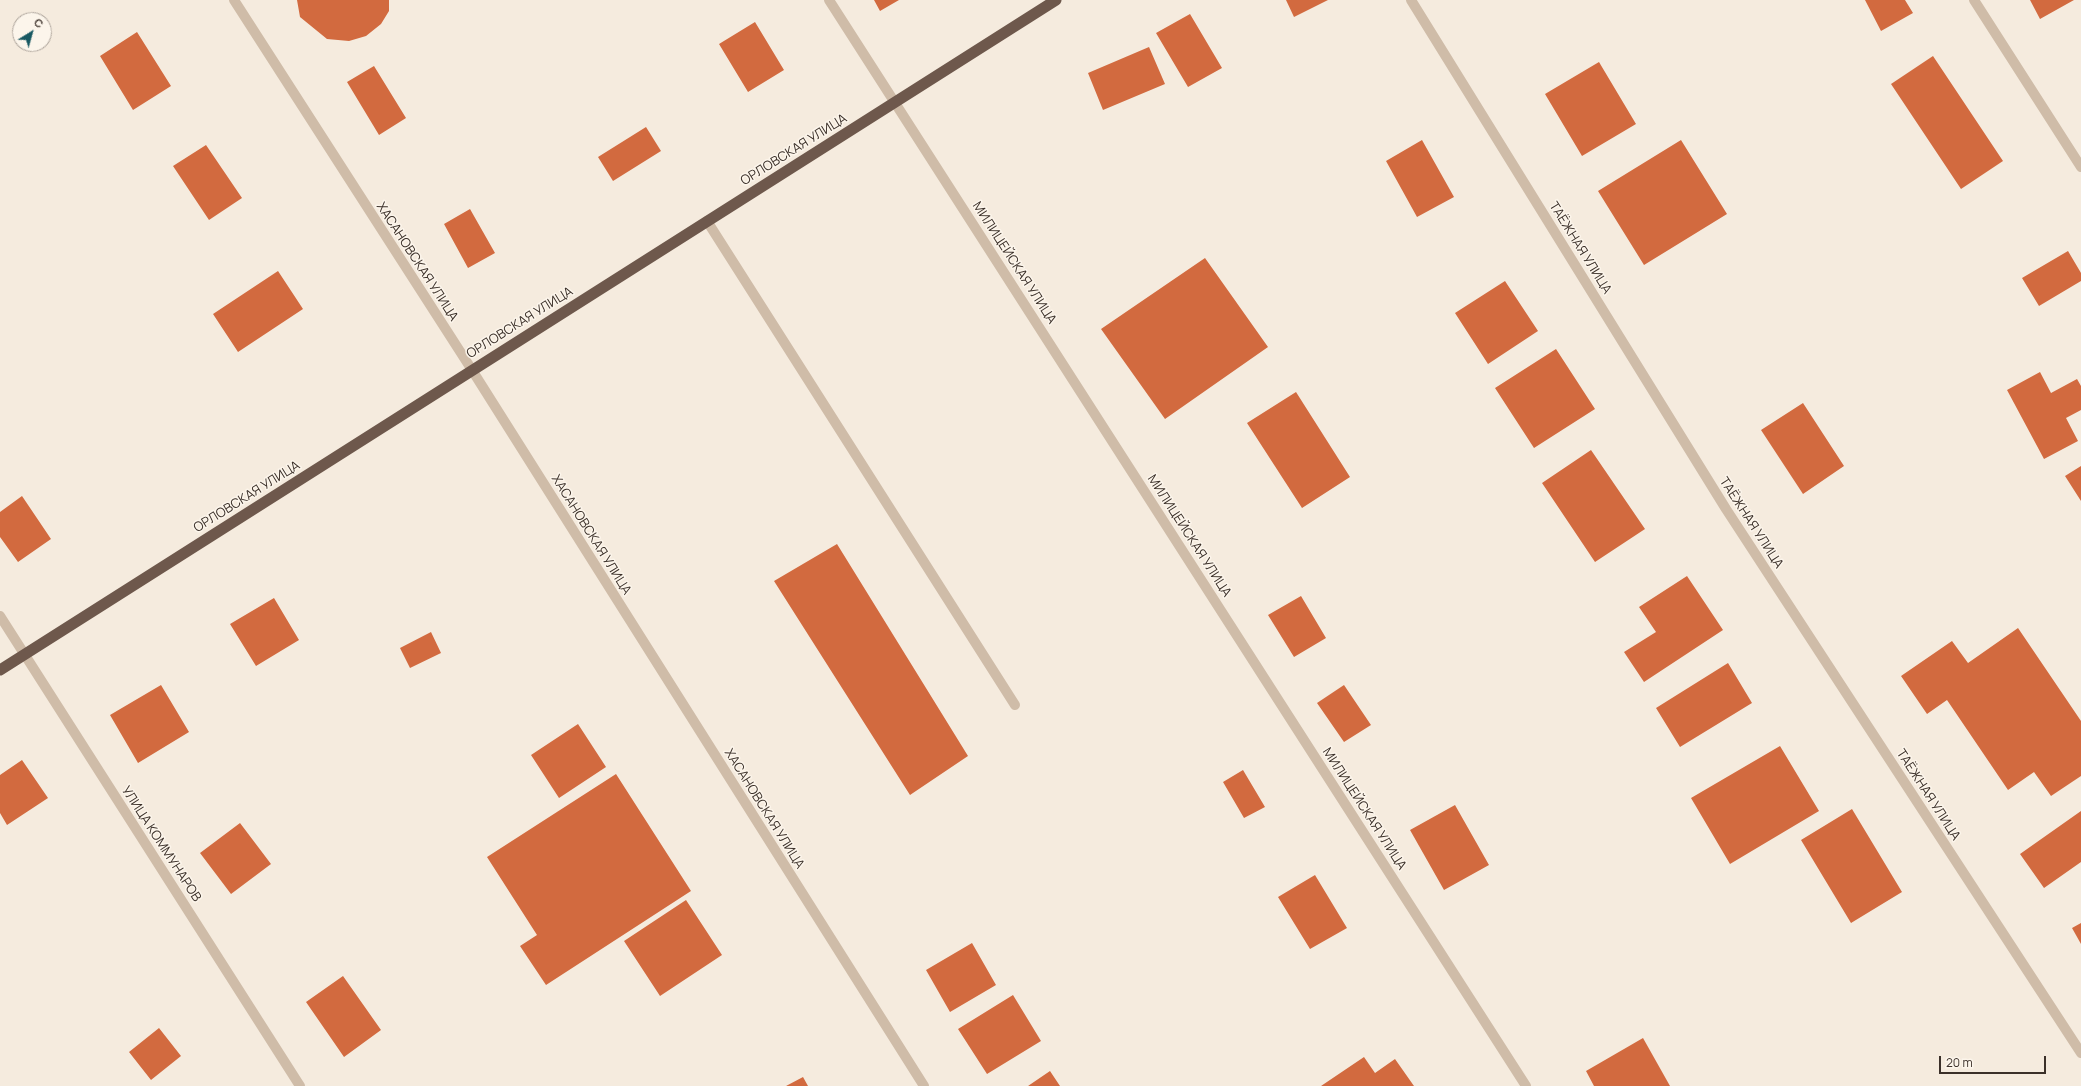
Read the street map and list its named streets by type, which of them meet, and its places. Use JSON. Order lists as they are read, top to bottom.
{
  "streets": {
    "highway": ["ОРЛОВСКАЯ УЛИЦА"],
    "street": [
      "ТАЁЖНАЯ УЛИЦА",
      "ХАСАНОВСКАЯ УЛИЦА",
      "МИЛИЦЕЙСКАЯ УЛИЦА",
      "УЛИЦА КОММУНАРОВ"
    ]
  },
  "crossings": [
    ["ОРЛОВСКАЯ УЛИЦА", "ХАСАНОВСКАЯ УЛИЦА"],
    ["ОРЛОВСКАЯ УЛИЦА", "МИЛИЦЕЙСКАЯ УЛИЦА"],
    ["ОРЛОВСКАЯ УЛИЦА", "УЛИЦА КОММУНАРОВ"]
  ],
  "scale_bar": "20 m",
  "north": "top right"
}
